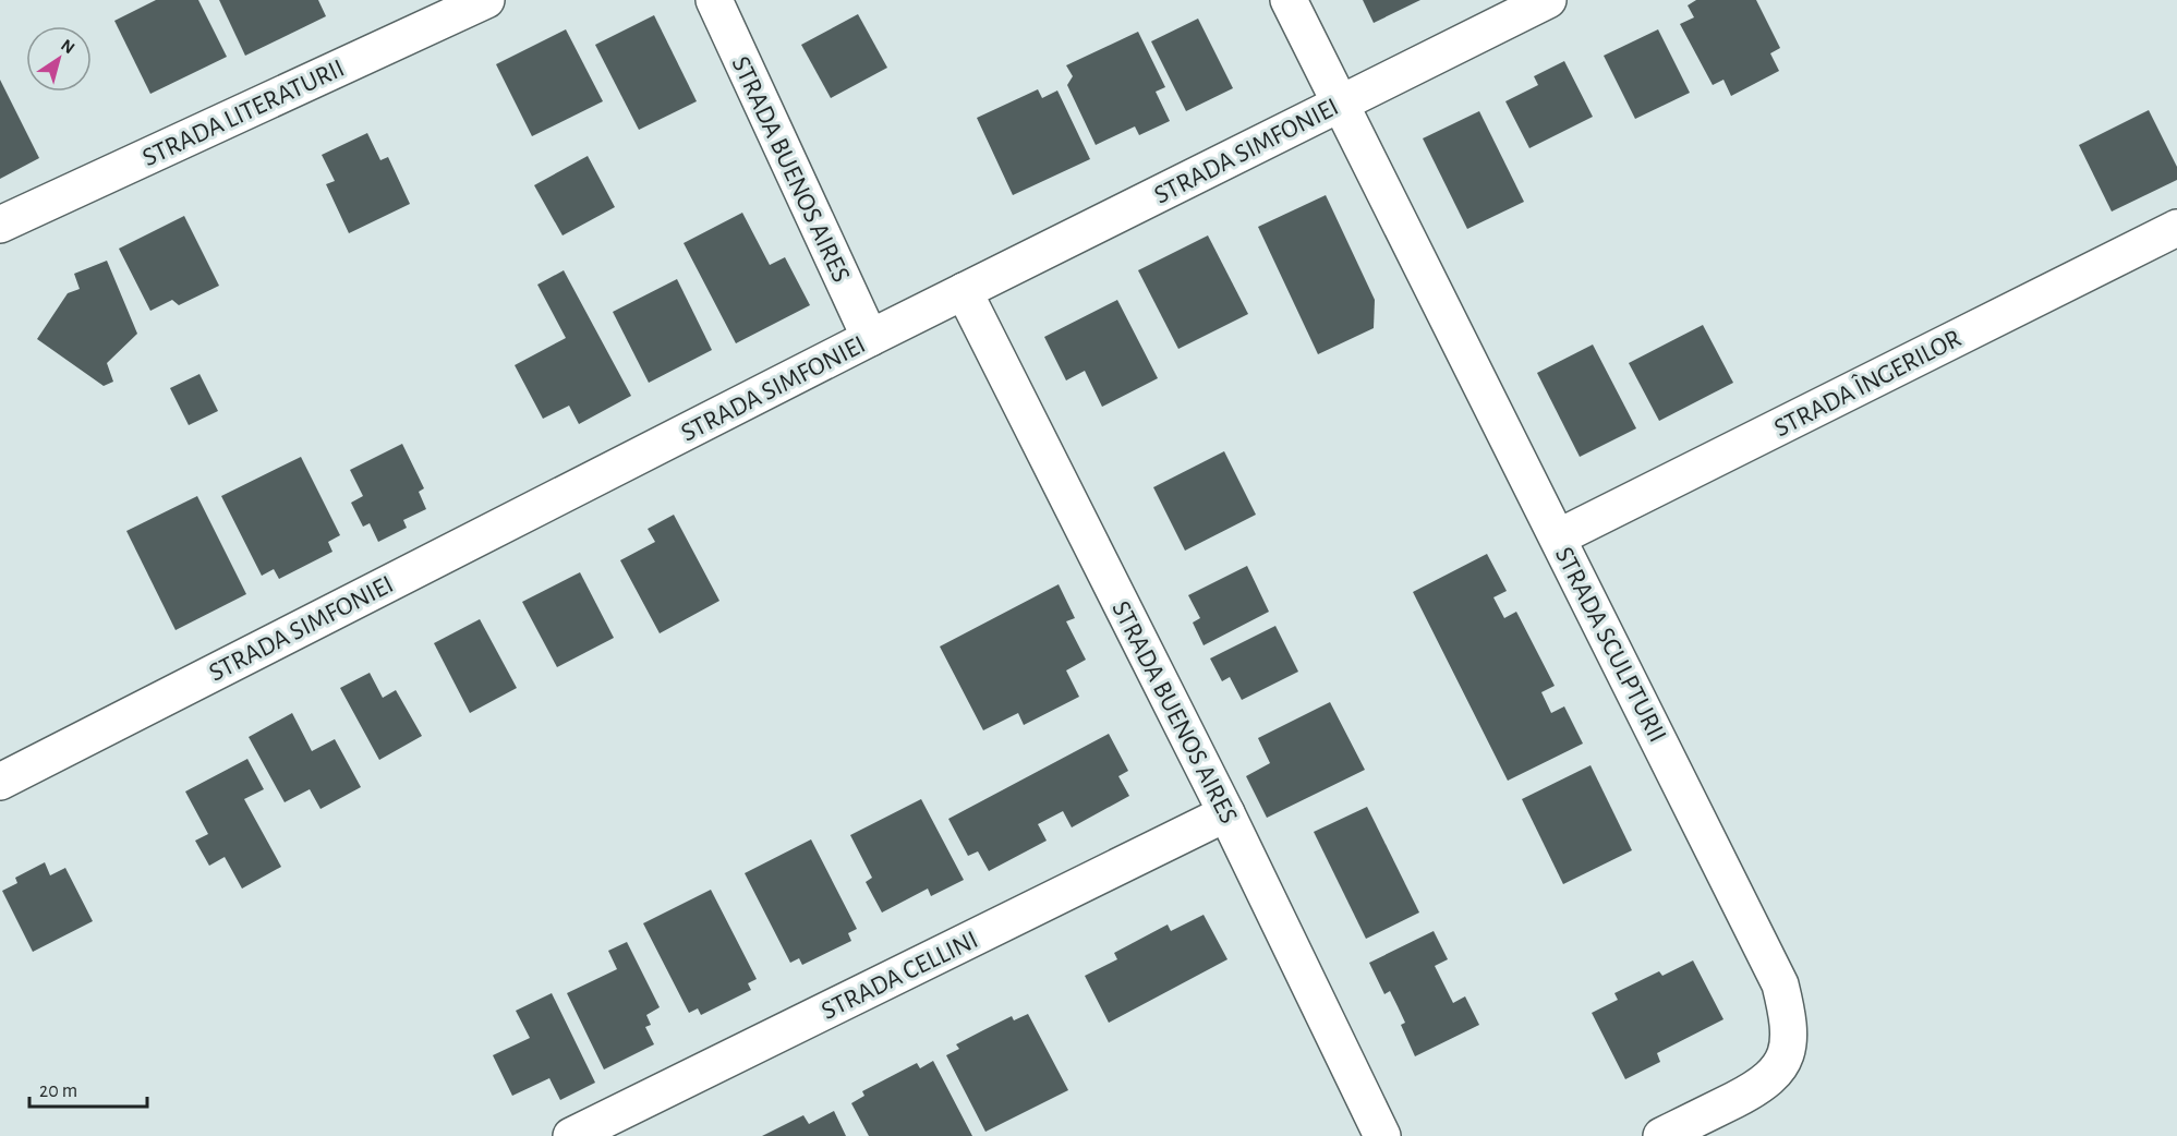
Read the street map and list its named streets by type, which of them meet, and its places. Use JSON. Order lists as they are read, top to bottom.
{
  "streets": {
    "street": [
      "STRADA LITERATURII",
      "STRADA SIMFONIEI",
      "STRADA BUENOS AIRES",
      "STRADA ÎNGERILOR",
      "STRADA SCULPTURII",
      "STRADA CELLINI"
    ]
  },
  "crossings": [
    ["STRADA SIMFONIEI", "STRADA BUENOS AIRES"],
    ["STRADA SIMFONIEI", "STRADA SCULPTURII"],
    ["STRADA BUENOS AIRES", "STRADA CELLINI"],
    ["STRADA ÎNGERILOR", "STRADA SCULPTURII"]
  ],
  "scale_bar": "20 m",
  "north": "top right"
}
